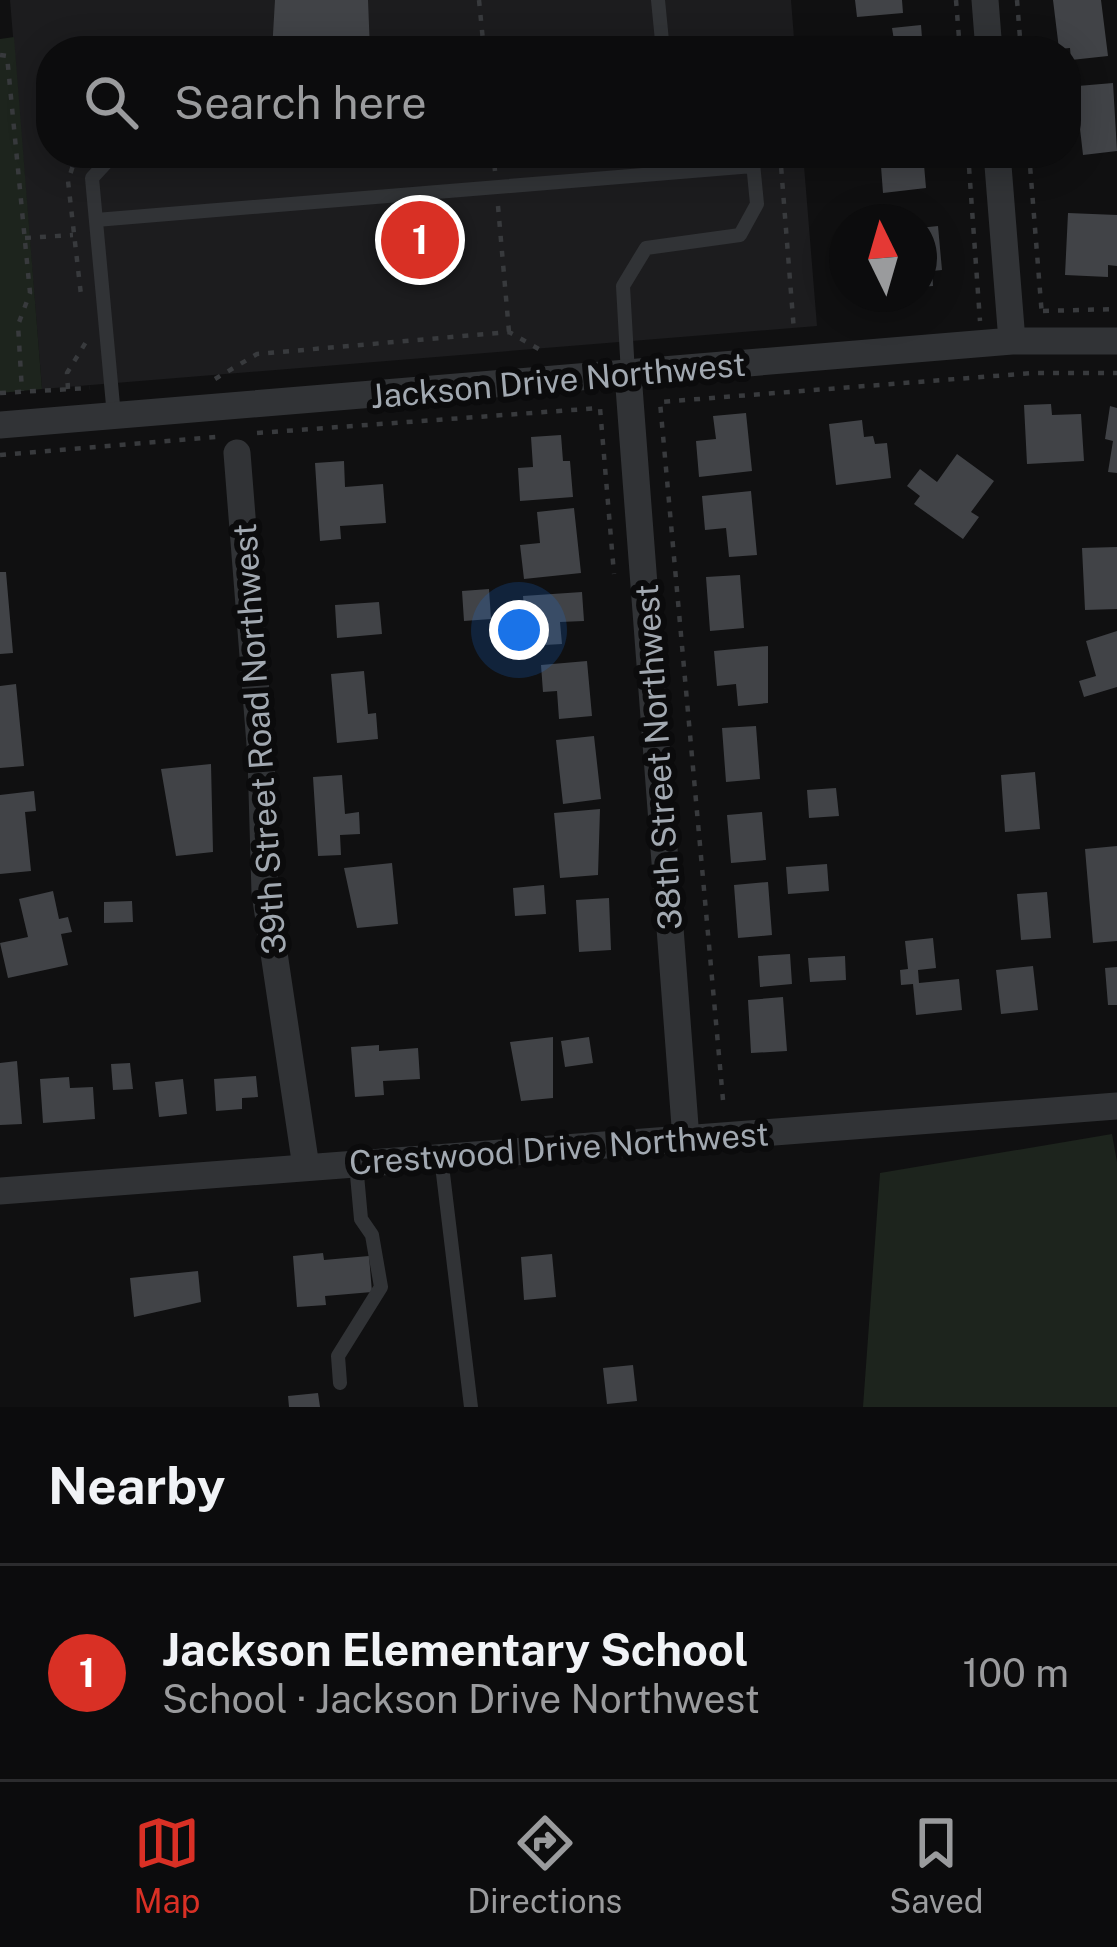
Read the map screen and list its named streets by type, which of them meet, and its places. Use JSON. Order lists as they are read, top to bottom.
{
  "streets": {
    "street": [
      "Jackson Drive Northwest",
      "39th Street Road Northwest",
      "38th Street Northwest",
      "Crestwood Drive Northwest"
    ]
  },
  "crossings": [
    ["Jackson Drive Northwest", "38th Street Northwest"],
    ["39th Street Road Northwest", "Crestwood Drive Northwest"],
    ["38th Street Northwest", "Crestwood Drive Northwest"]
  ],
  "north": "top",
  "page": {
    "search": "Search here",
    "pins": "1",
    "heading": "Nearby",
    "list": [
      {
        "mark": "1",
        "name": "Jackson Elementary School",
        "note": "School · Jackson Drive Northwest",
        "value": "100 m"
      }
    ],
    "nav": ["Map", "Directions", "Saved"]
  }
}
